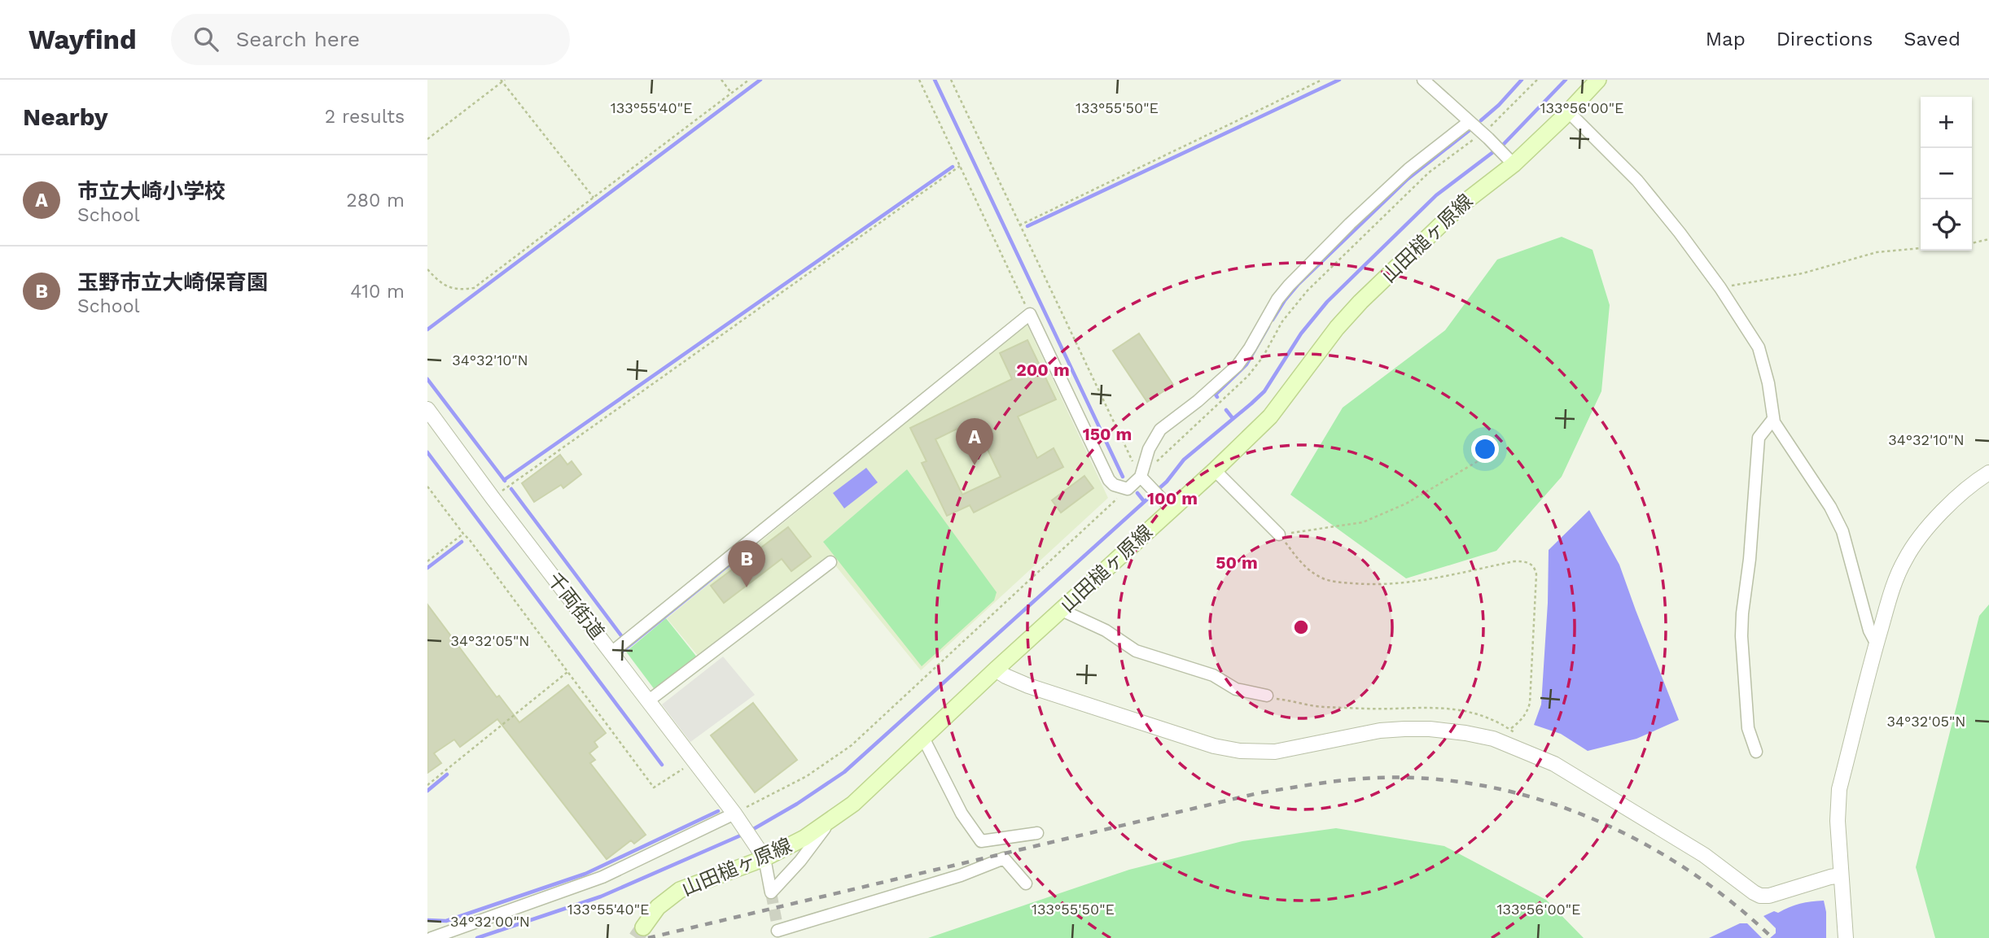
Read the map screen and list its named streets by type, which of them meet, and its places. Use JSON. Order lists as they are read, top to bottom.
{
  "streets": {
    "main road": ["山田槌ヶ原線"],
    "street": ["千両街道"]
  },
  "crossings": [
    ["山田槌ヶ原線", "千両街道"]
  ],
  "page": {
    "header": "Wayfind",
    "search": "Search here",
    "nav": ["Map", "Directions", "Saved"],
    "heading": ["Nearby", "2 results"],
    "map_buttons": ["+", "−"],
    "list": [
      {
        "mark": "A",
        "name": "市立大崎小学校",
        "note": "School",
        "value": "280 m"
      },
      {
        "mark": "B",
        "name": "玉野市立大崎保育園",
        "note": "School",
        "value": "410 m"
      }
    ],
    "pins": ["A", "B"]
  },
  "coordinates": [
    "133°55'40\"E",
    "133°55'50\"E",
    "133°56'00\"E",
    "34°32'10\"N",
    "34°32'05\"N",
    "34°32'00\"N"
  ],
  "rings": [
    "200 m",
    "150 m",
    "100 m",
    "50 m"
  ]
}
